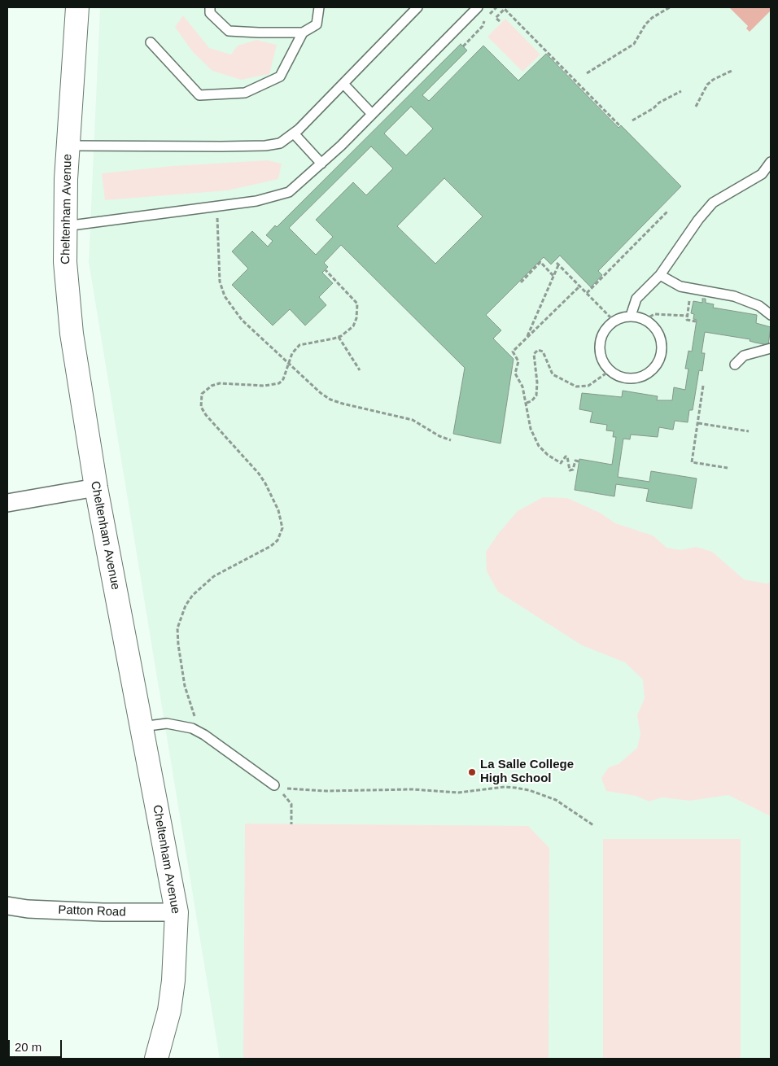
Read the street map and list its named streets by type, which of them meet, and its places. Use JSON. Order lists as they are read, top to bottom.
{
  "streets": {
    "main road": ["Cheltenham Avenue"],
    "street": ["Patton Road"]
  },
  "crossings": [
    ["Cheltenham Avenue", "Patton Road"]
  ],
  "places": ["La Salle College High School"],
  "scale_bar": "20 m"
}
